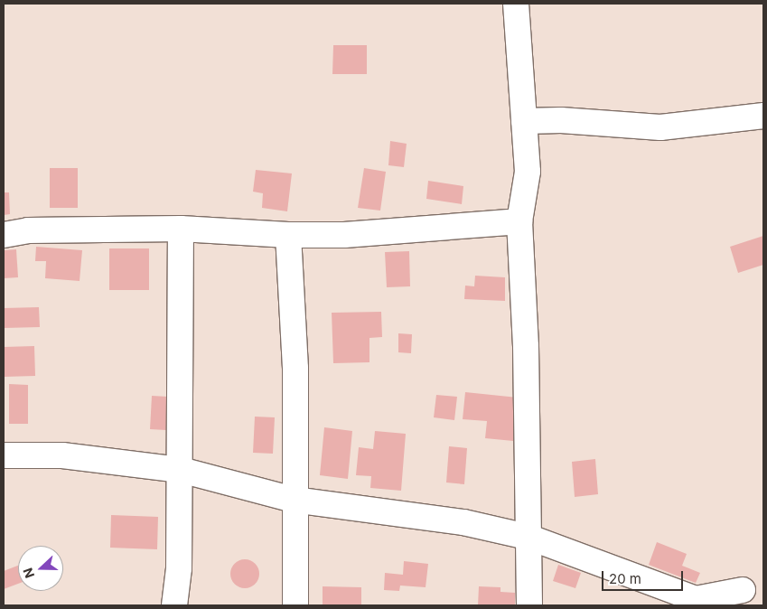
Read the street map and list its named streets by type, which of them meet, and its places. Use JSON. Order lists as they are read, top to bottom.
{
  "scale_bar": "20 m",
  "north": "left"
}
